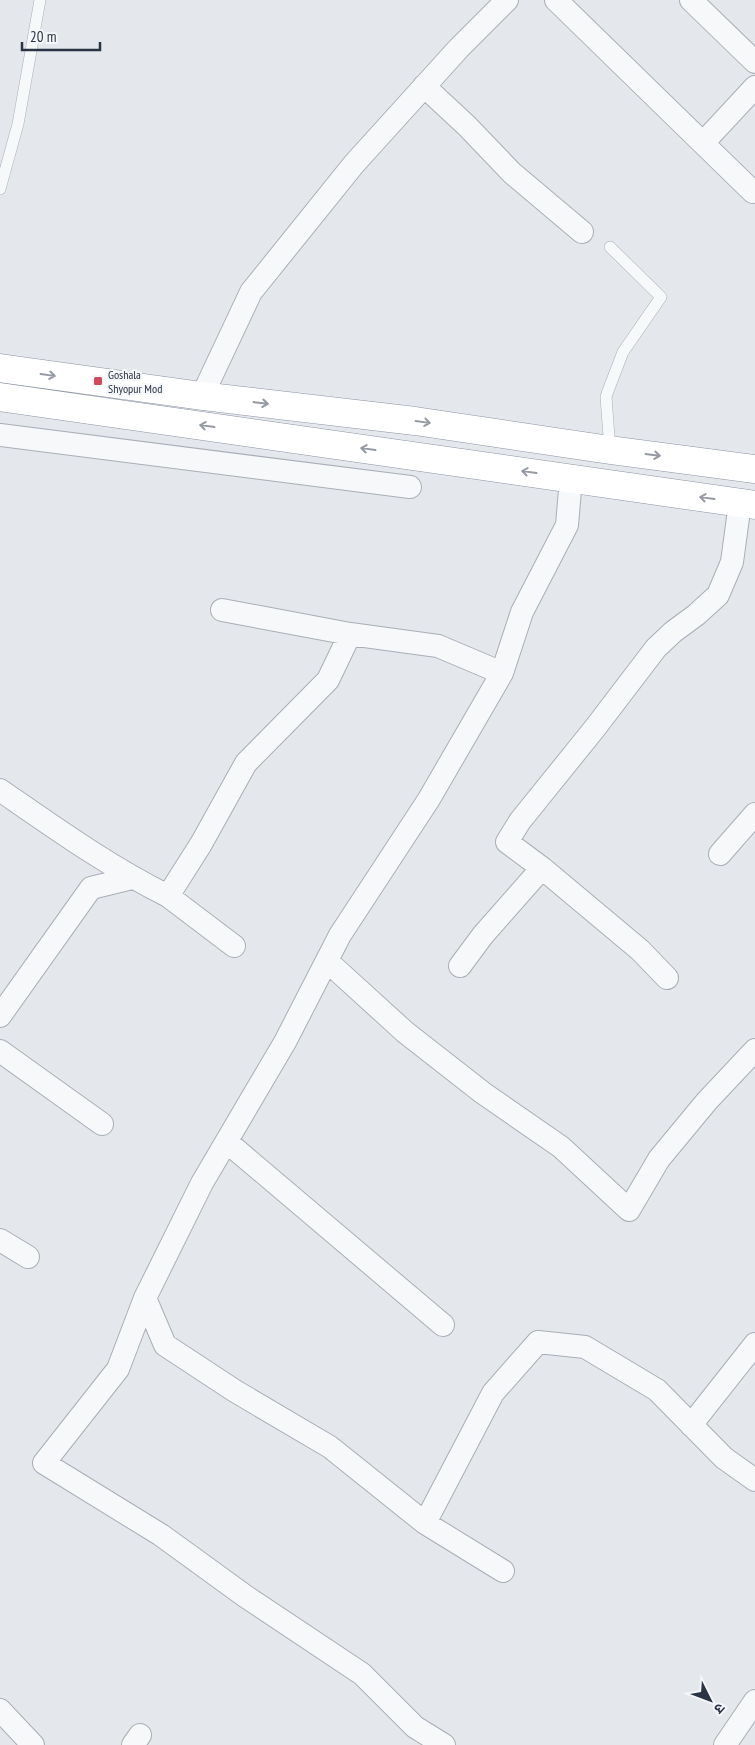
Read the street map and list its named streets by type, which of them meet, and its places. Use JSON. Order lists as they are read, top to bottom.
{
  "places": {
    "transit": ["Goshala Shyopur Mod"]
  },
  "scale_bar": "20 m",
  "north": "bottom right"
}
